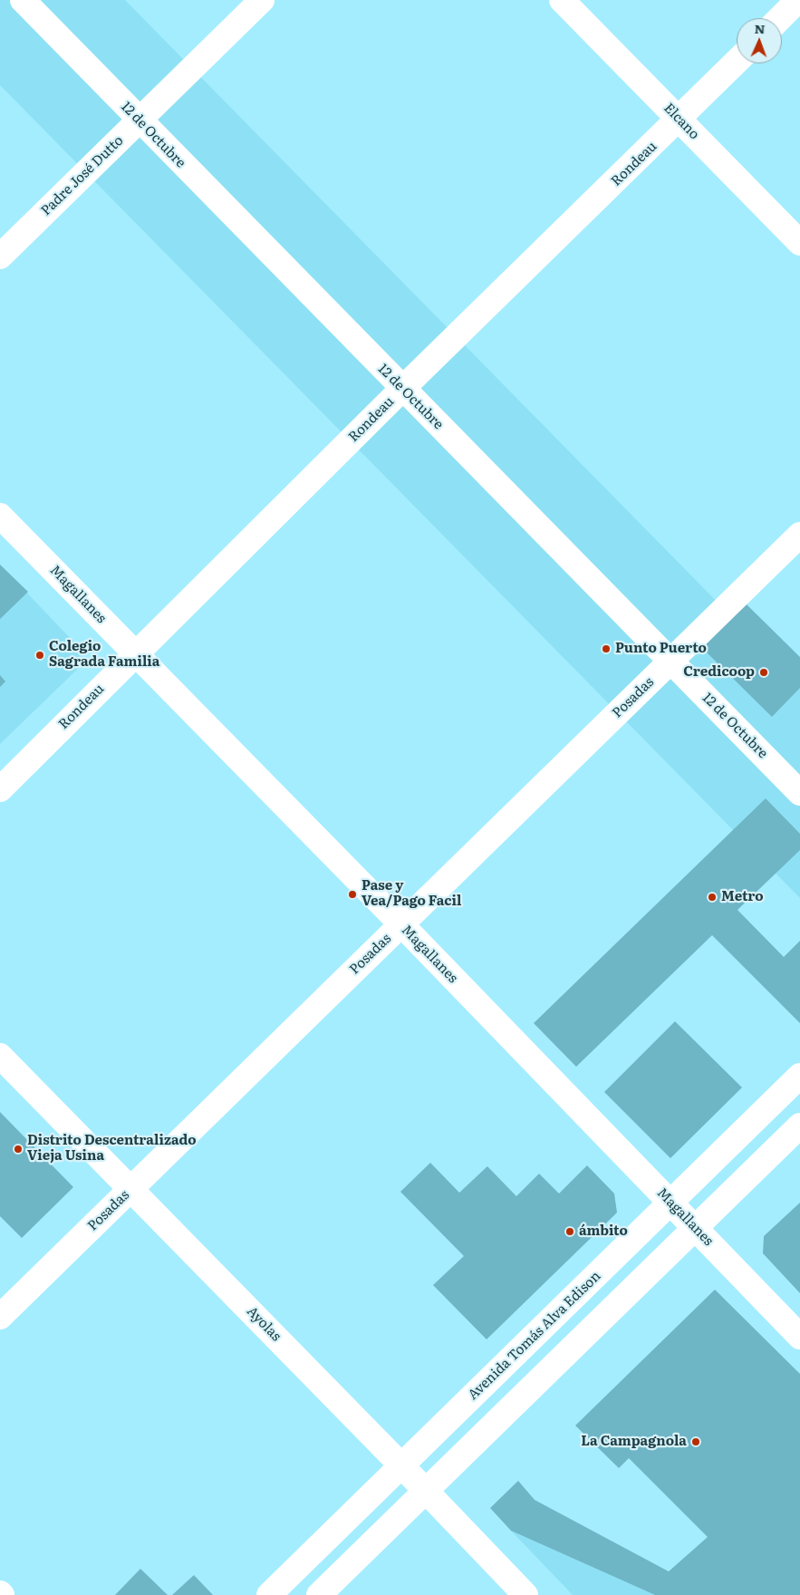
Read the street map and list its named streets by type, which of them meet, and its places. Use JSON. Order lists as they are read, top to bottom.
{
  "streets": {
    "street": [
      "Elcano",
      "12 de Octubre",
      "Rondeau",
      "Padre José Dutto",
      "Magallanes",
      "Posadas",
      "Ayolas",
      "Avenida Tomás Alva Edison"
    ]
  },
  "crossings": [
    ["Elcano", "Rondeau"],
    ["12 de Octubre", "Rondeau"],
    ["12 de Octubre", "Padre José Dutto"],
    ["12 de Octubre", "Posadas"],
    ["Rondeau", "Magallanes"],
    ["Magallanes", "Posadas"],
    ["Magallanes", "Avenida Tomás Alva Edison"],
    ["Posadas", "Ayolas"],
    ["Ayolas", "Avenida Tomás Alva Edison"]
  ],
  "places": [
    "Punto Puerto",
    "Colegio Sagrada Familia",
    "Credicoop",
    "Pase y Vea/Pago Facil",
    "Metro",
    "Distrito Descentralizado Vieja Usina",
    "ámbito",
    "La Campagnola"
  ],
  "north": "top"
}
